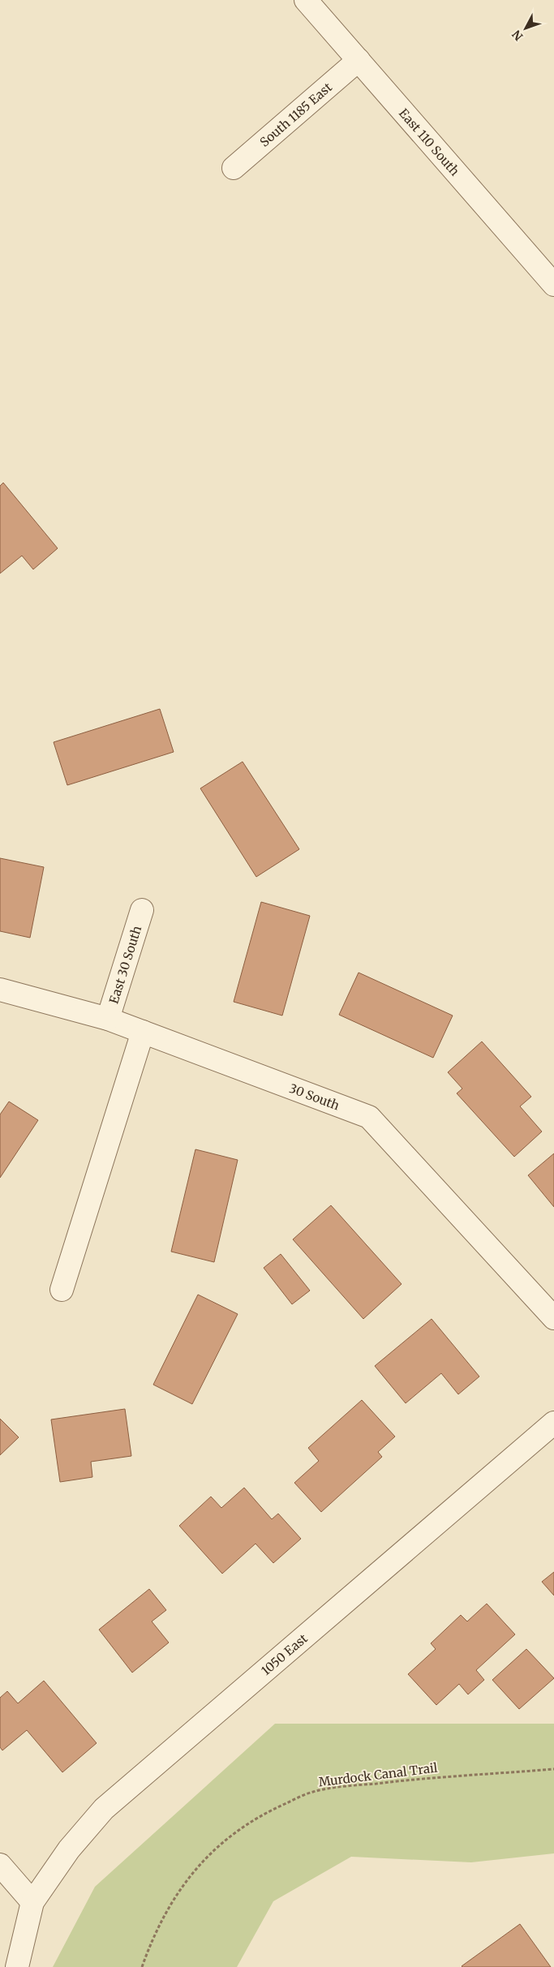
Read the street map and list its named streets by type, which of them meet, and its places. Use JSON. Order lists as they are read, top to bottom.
{
  "streets": {
    "street": [
      "South 1185 East",
      "East 110 South",
      "East 30 South",
      "30 South",
      "1050 East"
    ],
    "path": ["Murdock Canal Trail"]
  },
  "crossings": [
    ["South 1185 East", "East 110 South"],
    ["East 30 South", "30 South"]
  ],
  "north": "bottom left"
}
